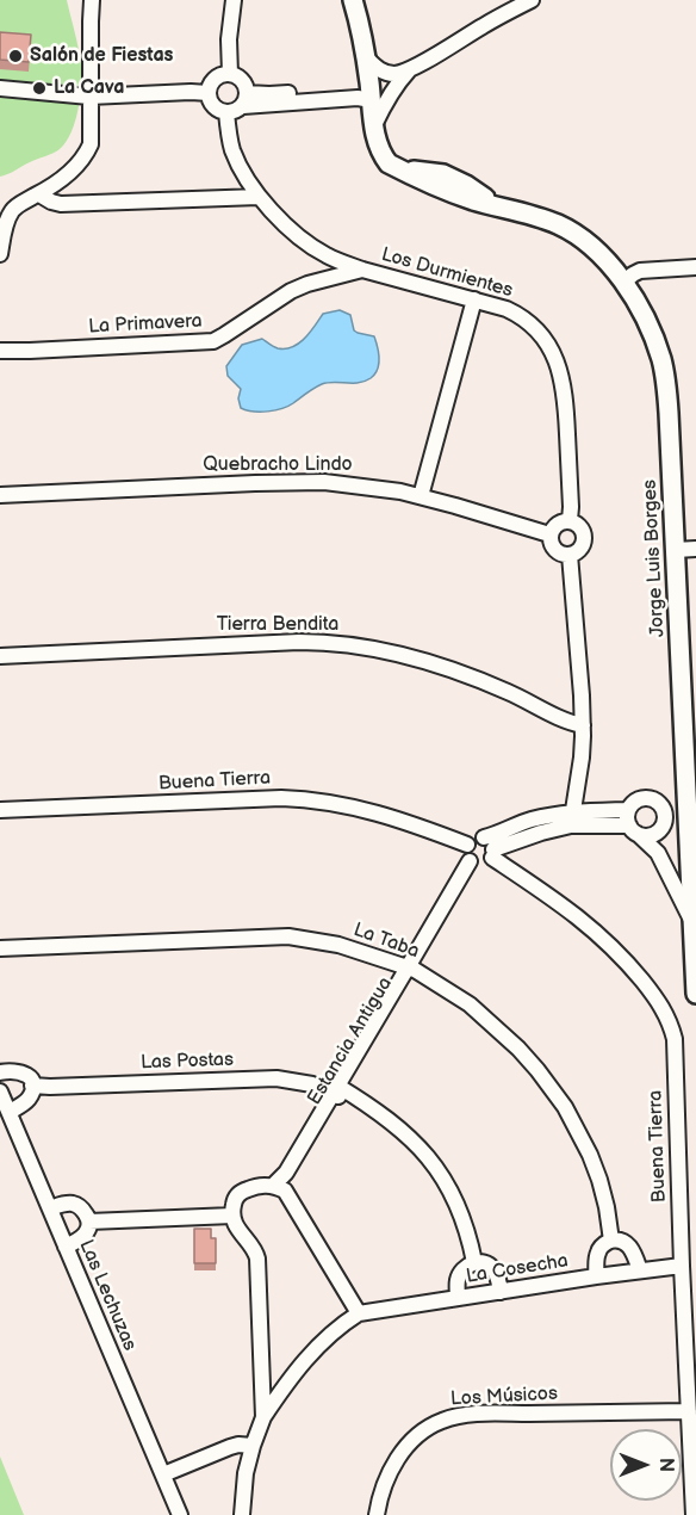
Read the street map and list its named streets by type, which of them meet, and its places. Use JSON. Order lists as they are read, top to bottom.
{
  "streets": {
    "street": [
      "Los Durmientes",
      "La Primavera",
      "Quebracho Lindo",
      "Jorge Luis Borges",
      "Tierra Bendita",
      "Buena Tierra",
      "La Taba",
      "Estancia Antigua",
      "Las Postas",
      "La Cosecha",
      "Las Lechuzas",
      "Los Músicos"
    ]
  },
  "crossings": [
    ["Los Durmientes", "La Primavera"],
    ["Los Durmientes", "Quebracho Lindo"],
    ["Buena Tierra", "Estancia Antigua"],
    ["Buena Tierra", "La Cosecha"],
    ["Buena Tierra", "Los Músicos"],
    ["La Taba", "Estancia Antigua"],
    ["Estancia Antigua", "Las Postas"]
  ],
  "places": ["Salón de Fiestas", "La Cava"],
  "north": "right"
}
